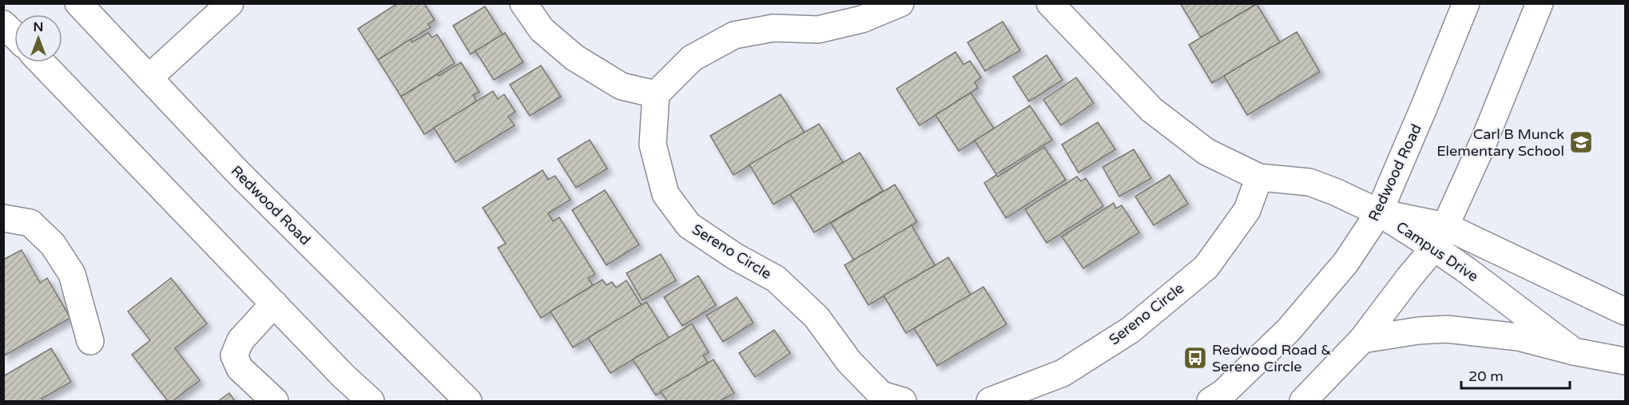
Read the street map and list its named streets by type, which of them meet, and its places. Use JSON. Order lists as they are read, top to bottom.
{
  "streets": {
    "street": ["Redwood Road", "Sereno Circle", "Campus Drive"]
  },
  "crossings": [
    ["Redwood Road", "Campus Drive"]
  ],
  "places": {
    "school or university": ["Carl B Munck Elementary School"],
    "bus stop": ["Redwood Road & Sereno Circle"]
  },
  "scale_bar": "20 m",
  "north": "top"
}
